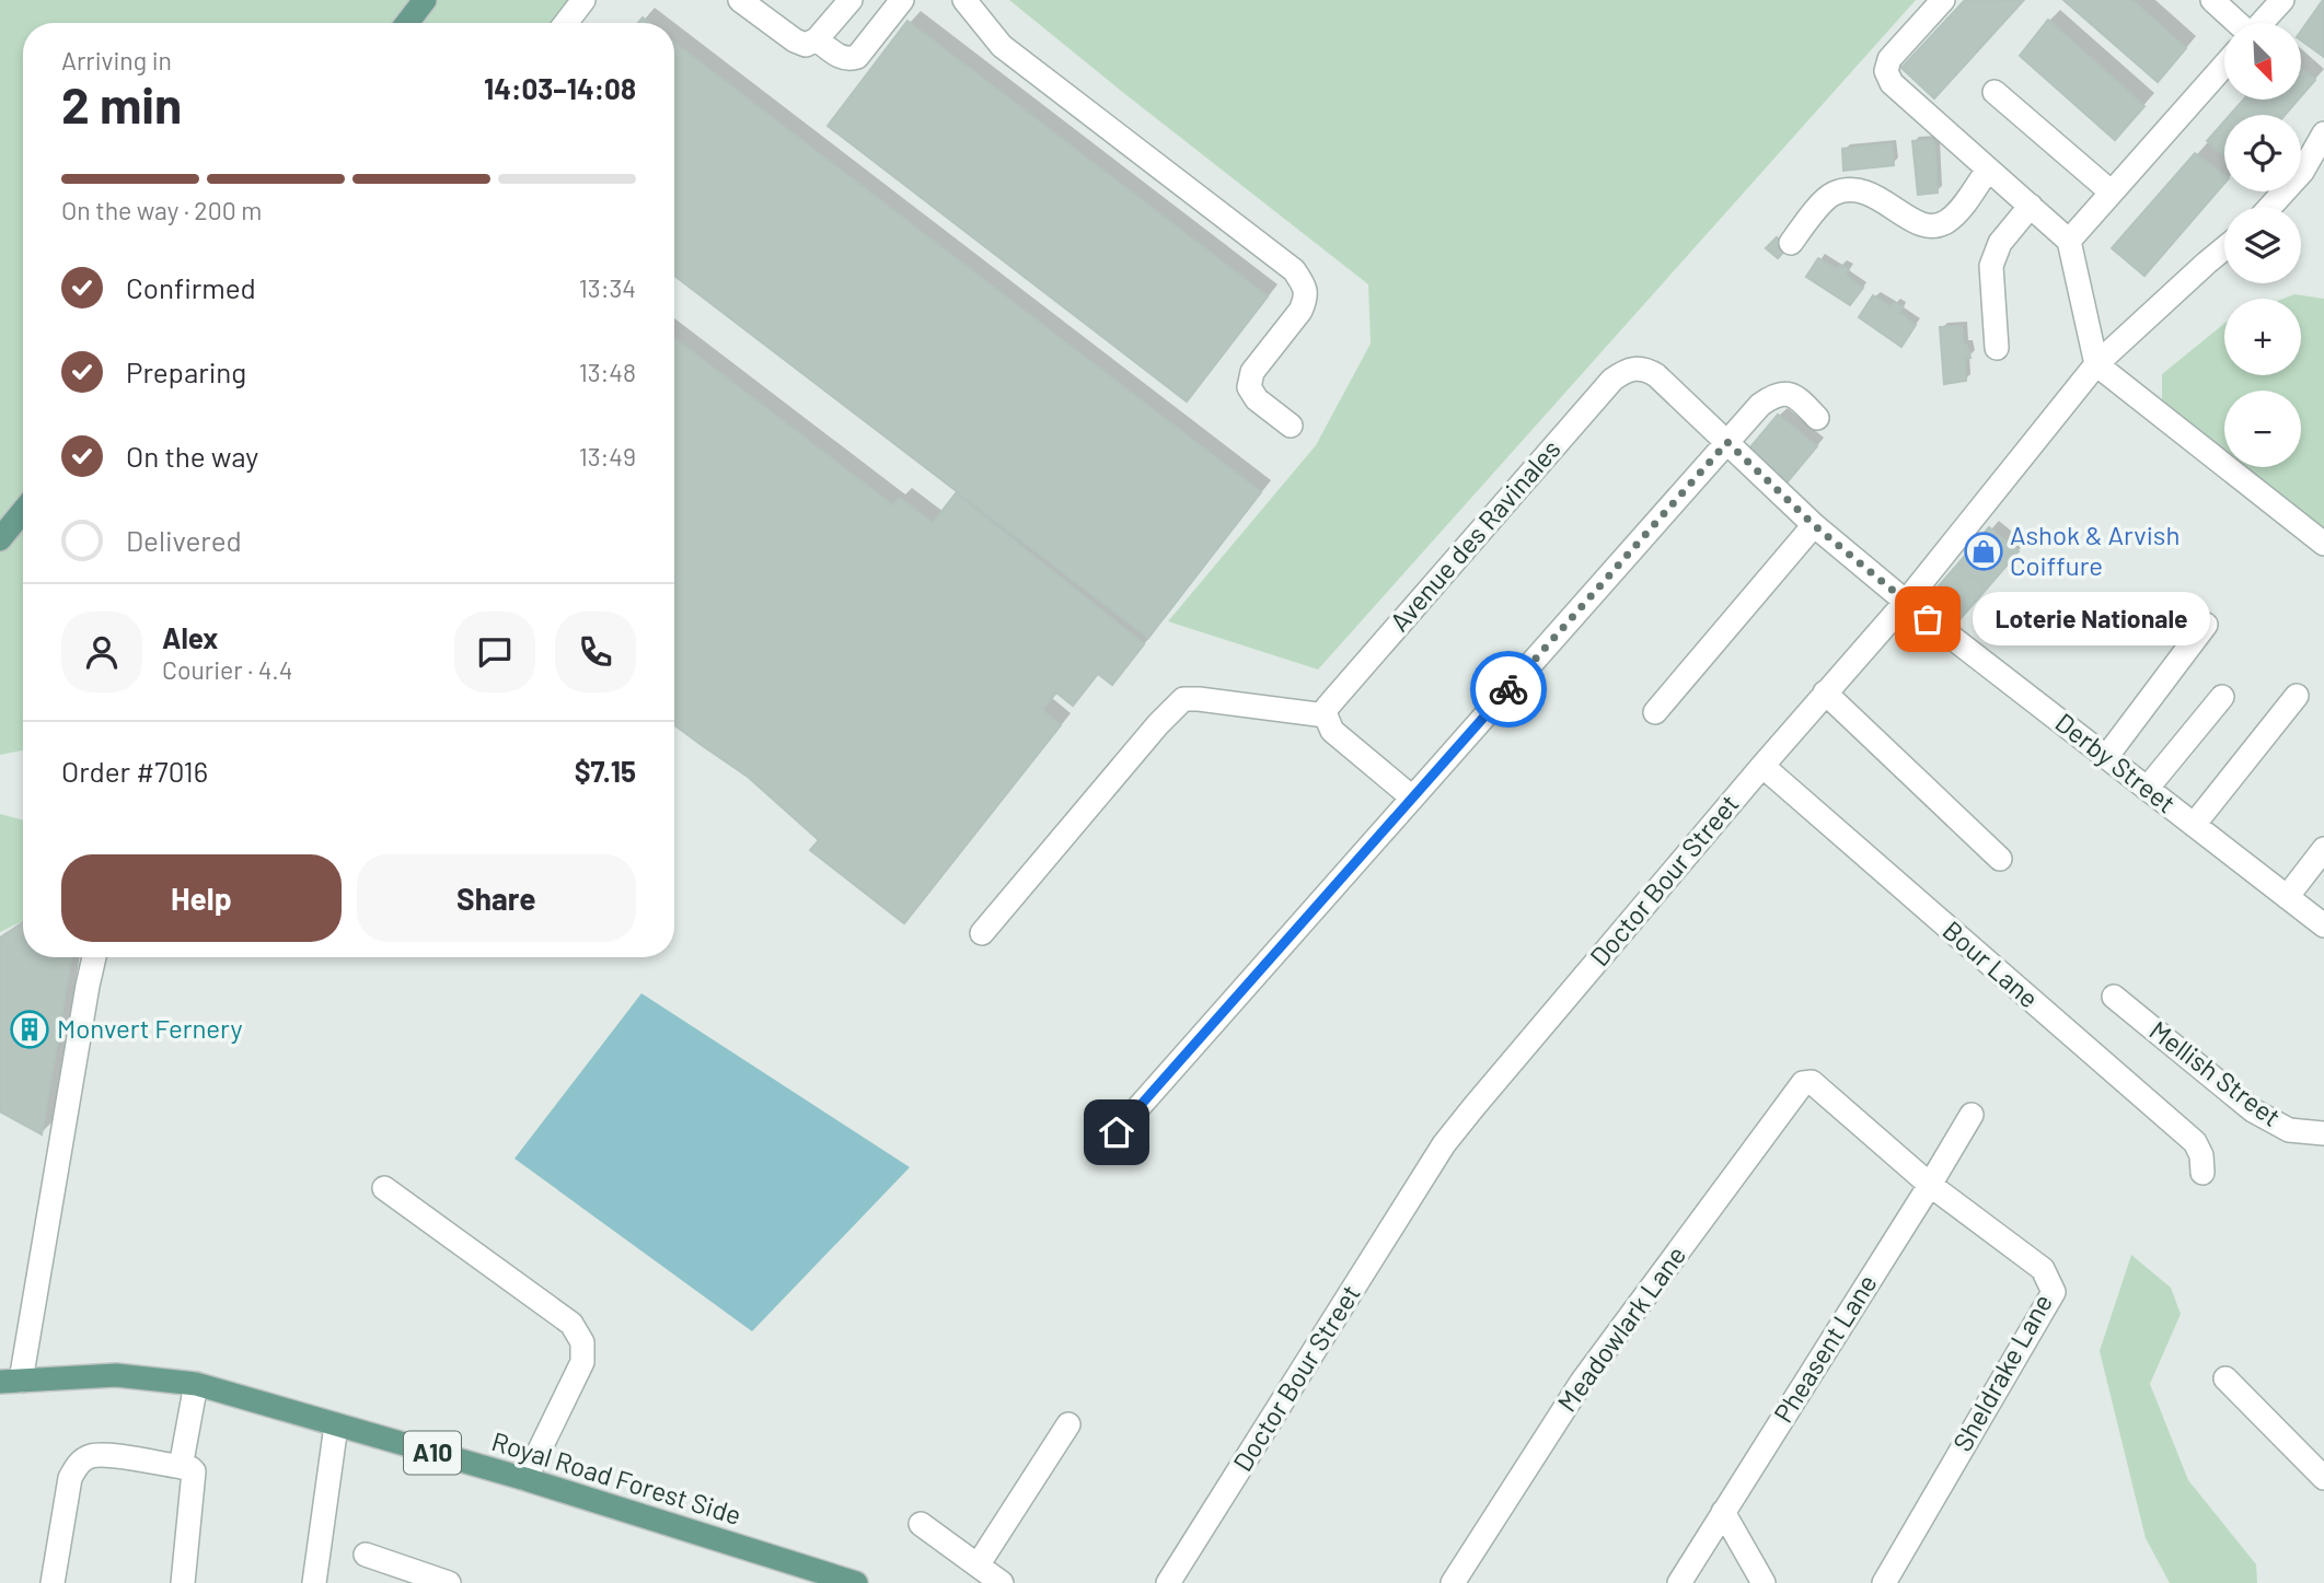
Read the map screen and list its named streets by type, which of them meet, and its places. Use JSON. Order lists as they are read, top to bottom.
{
  "streets": {
    "main road": ["A10", "Royal Road Forest Side"],
    "street": [
      "Avenue des Ravinales",
      "Derby Street",
      "Doctor Bour Street",
      "Bour Lane",
      "Mellish Street",
      "Meadowlark Lane",
      "Pheasent Lane",
      "Sheldrake Lane"
    ]
  },
  "crossings": [
    ["Avenue des Ravinales", "Derby Street"],
    ["Derby Street", "Doctor Bour Street"],
    ["Doctor Bour Street", "Bour Lane"],
    ["Meadowlark Lane", "Sheldrake Lane"],
    ["Pheasent Lane", "Sheldrake Lane"]
  ],
  "places": {
    "shop": ["Ashok & Arvish Coiffure"],
    "other": ["Loterie Nationale"],
    "building": ["Monvert Fernery"]
  },
  "north": "bottom right",
  "page": {
    "map_buttons": ["+", "−"],
    "heading": ["2 min", "Arriving in", "14:03–14:08"],
    "panel": [
      "Alex",
      "Courier · 4.4",
      "Order #7016",
      "$7.15"
    ],
    "bar": "On the way · 200 m",
    "list": [
      ["Confirmed", "13:34"],
      ["Preparing", "13:48"],
      ["On the way", "13:49"],
      "Delivered"
    ],
    "bubble": "Loterie Nationale",
    "buttons": ["Help", "Share"]
  }
}
